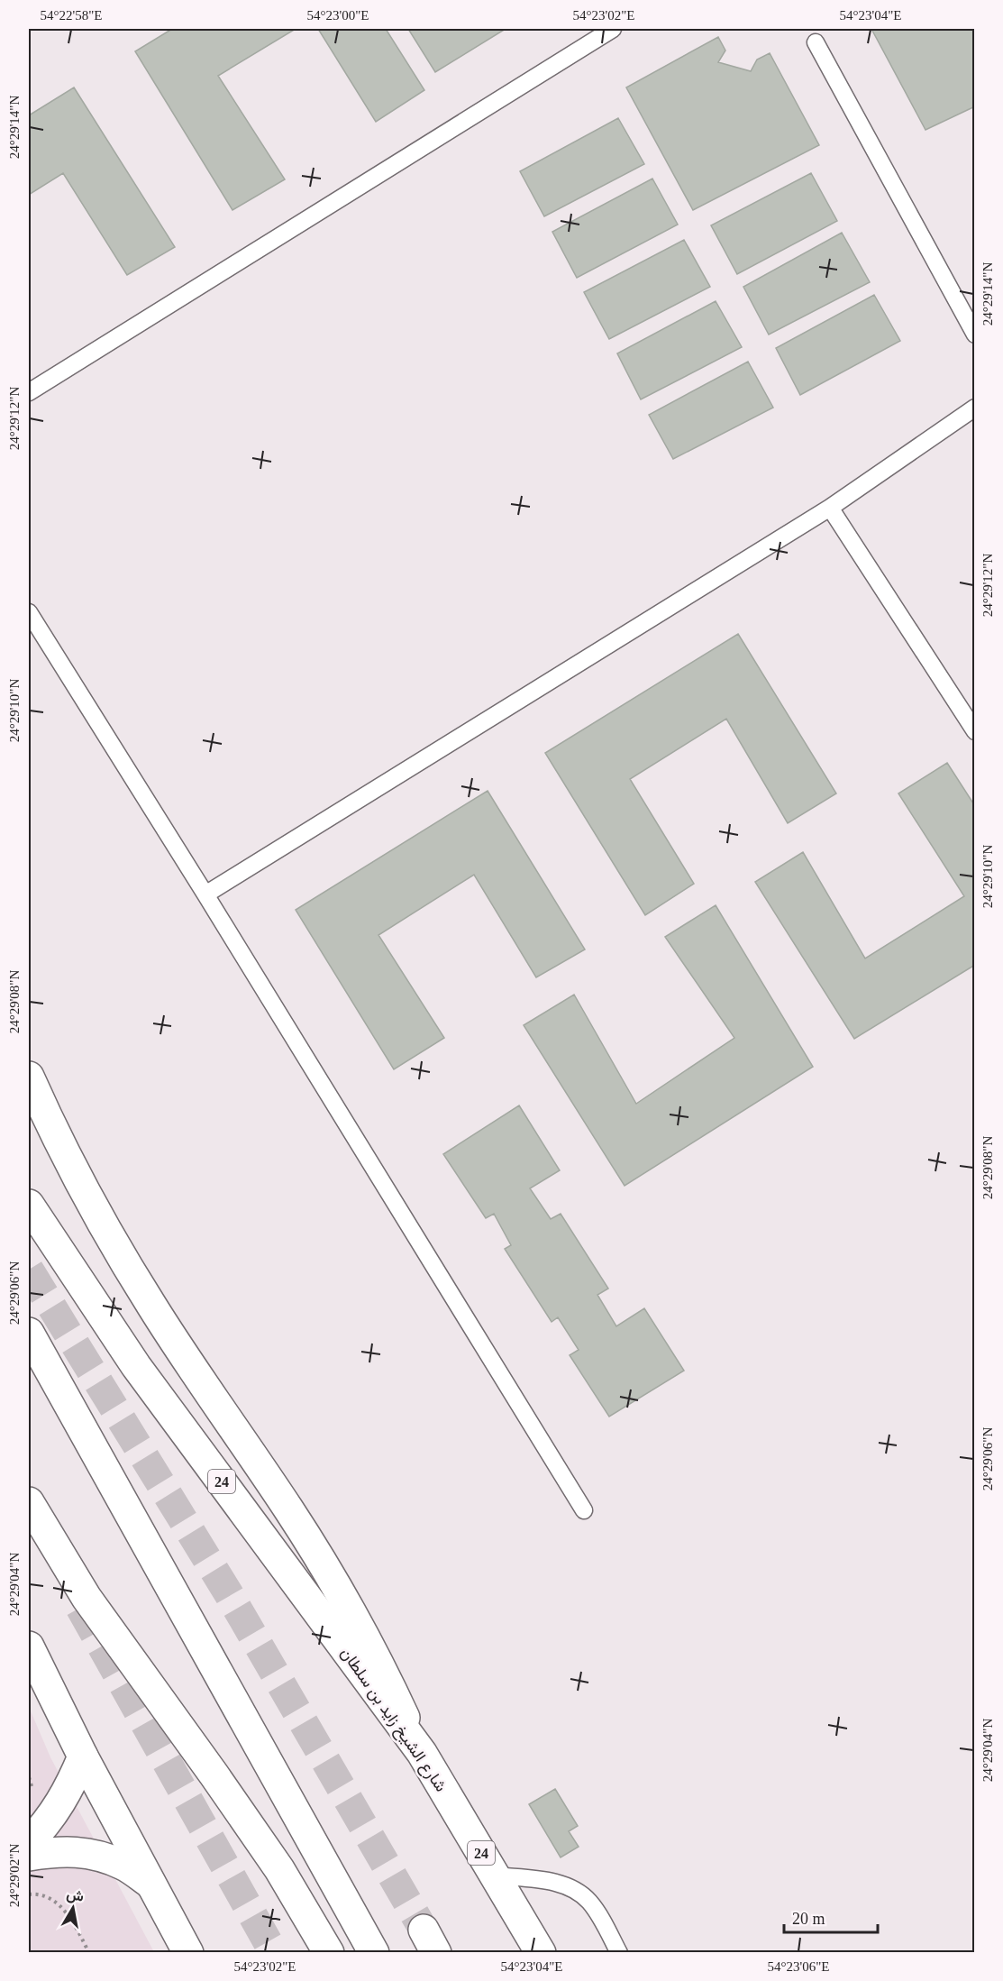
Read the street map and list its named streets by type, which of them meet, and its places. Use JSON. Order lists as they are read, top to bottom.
{
  "streets": {
    "main road": ["24", "شارع الشيخ زايد بن سلطان"]
  },
  "scale_bar": "20 m",
  "north": "top",
  "coordinates": [
    "54°22'58\"E",
    "54°23'00\"E",
    "54°23'02\"E",
    "54°23'04\"E",
    "24°29'14\"N",
    "24°29'12\"N",
    "24°29'10\"N",
    "24°29'08\"N",
    "24°29'06\"N",
    "24°29'04\"N",
    "24°29'02\"N",
    "54°23'06\"E"
  ]
}
